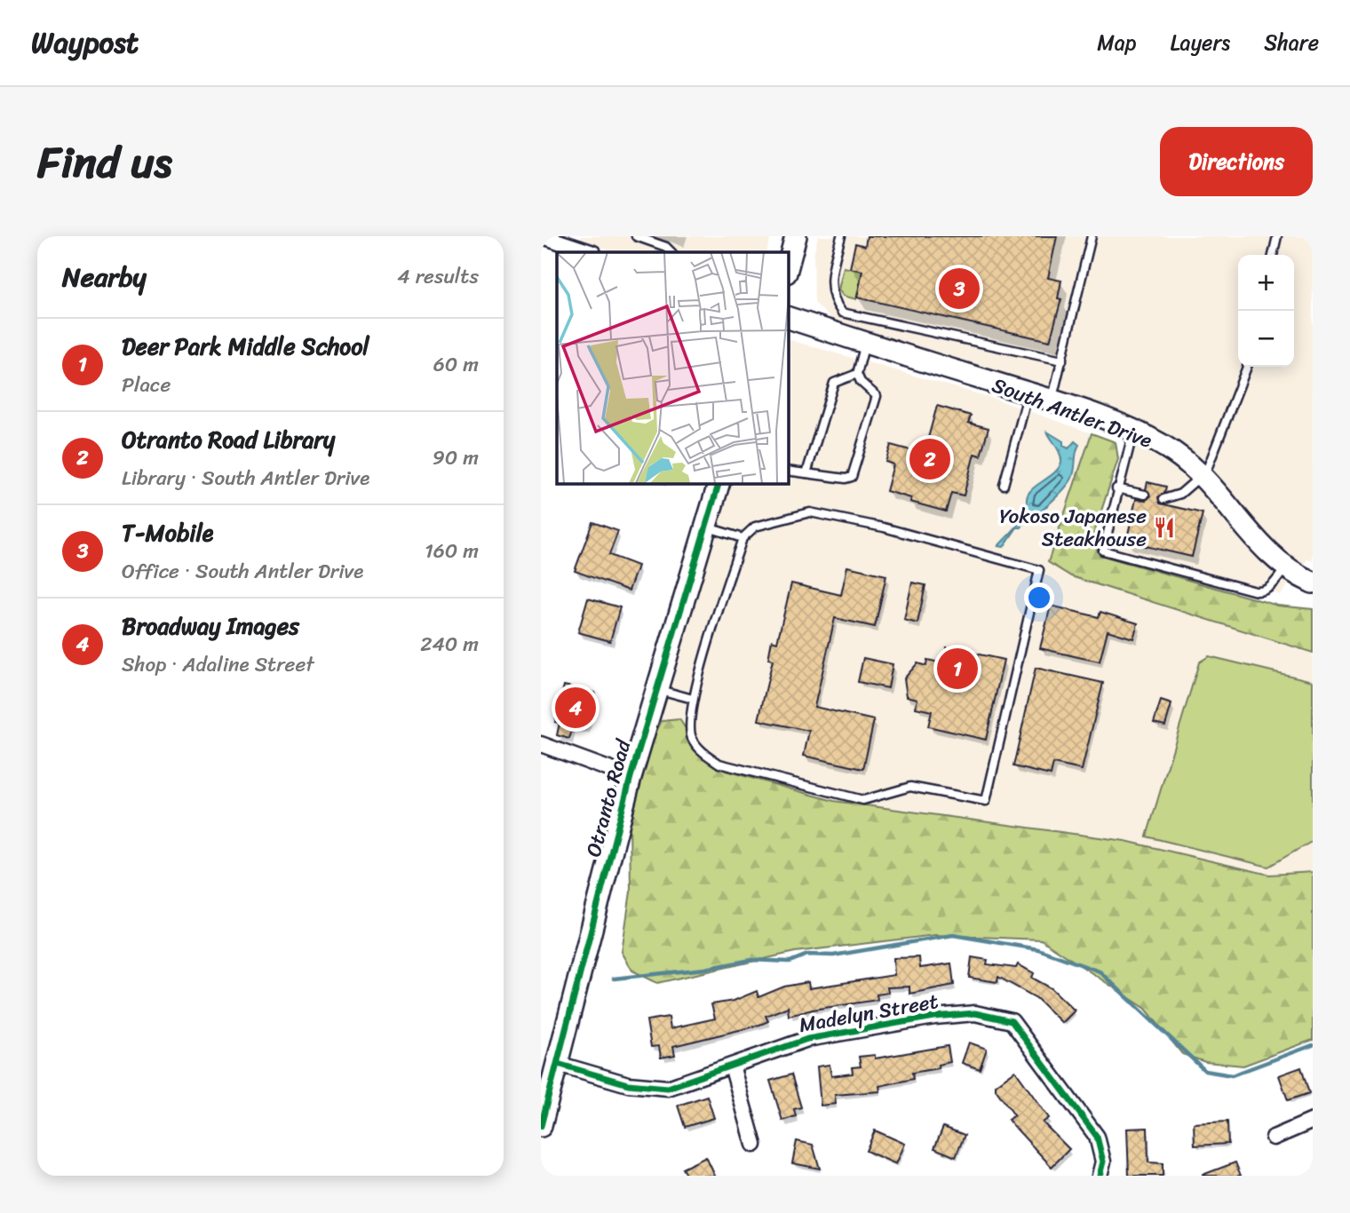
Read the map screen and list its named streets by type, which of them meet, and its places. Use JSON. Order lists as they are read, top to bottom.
{
  "streets": {
    "street": ["South Antler Drive", "Otranto Road", "Madelyn Street"]
  },
  "crossings": [
    ["Otranto Road", "Madelyn Street"]
  ],
  "places": {
    "restaurant": ["Yokoso Japanese Steakhouse"]
  },
  "page": {
    "header": "Waypost",
    "nav": ["Map", "Layers", "Share"],
    "title": "Find us",
    "buttons": "Directions",
    "heading": ["Nearby", "4 results"],
    "map_buttons": ["+", "−"],
    "pins": [
      "3",
      "2",
      "1",
      "4"
    ],
    "list": [
      {
        "mark": "1",
        "name": "Deer Park Middle School",
        "note": "Place",
        "value": "60 m"
      },
      {
        "mark": "2",
        "name": "Otranto Road Library",
        "note": "Library · South Antler Drive",
        "value": "90 m"
      },
      {
        "mark": "3",
        "name": "T-Mobile",
        "note": "Office · South Antler Drive",
        "value": "160 m"
      },
      {
        "mark": "4",
        "name": "Broadway Images",
        "note": "Shop · Adaline Street",
        "value": "240 m"
      }
    ]
  }
}
